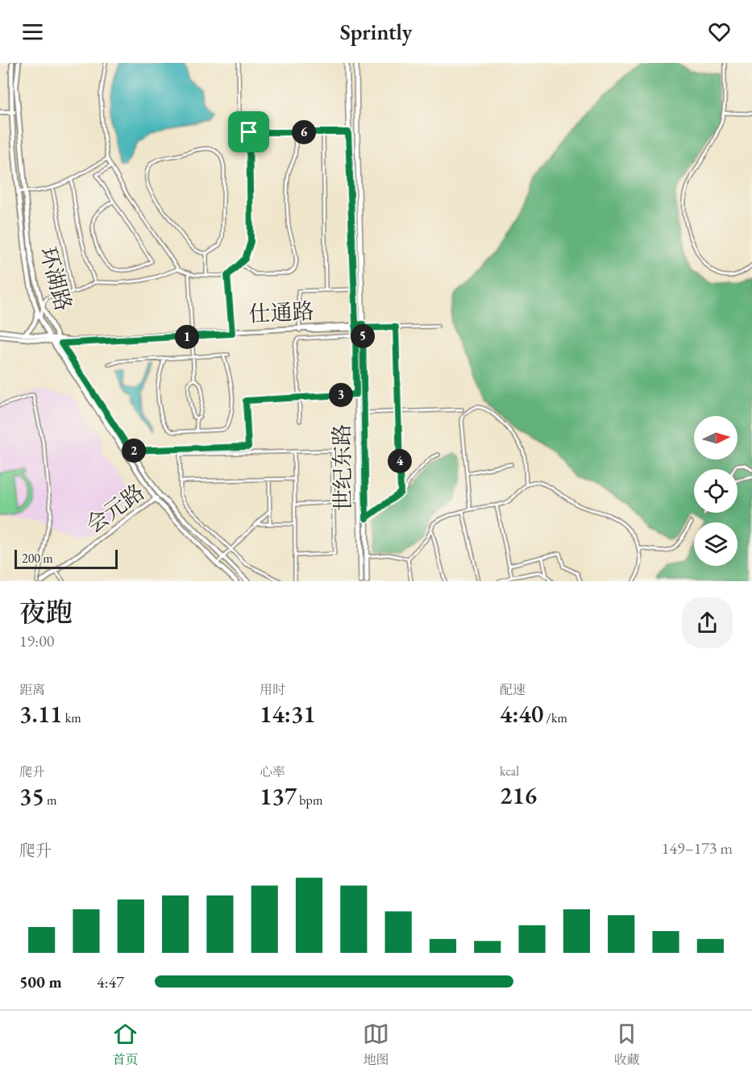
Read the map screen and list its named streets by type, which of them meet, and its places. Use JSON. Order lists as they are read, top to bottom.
{
  "streets": {
    "main road": [
      "环湖路",
      "仕通路",
      "世纪东路",
      "会元路"
    ]
  },
  "crossings": [
    ["环湖路", "仕通路"],
    ["环湖路", "会元路"],
    ["仕通路", "世纪东路"]
  ],
  "scale_bar": "200 m",
  "north": "right",
  "page": {
    "header": "Sprintly",
    "pins": [
      "6",
      "5",
      "1",
      "3",
      "2",
      "4"
    ],
    "scale": "200 m",
    "heading": ["夜跑", "19:00"],
    "stats": [
      ["距离", "3.11 km"],
      ["用时", "14:31"],
      ["配速", "4:40 /km"],
      ["爬升", "35 m"],
      ["心率", "137 bpm"],
      ["kcal", "216"]
    ],
    "chart": ["爬升", "149–173 m"],
    "list": [
      {
        "name": "500 m",
        "note": "4:47"
      }
    ],
    "tabs": ["首页", "地图", "收藏"]
  }
}
